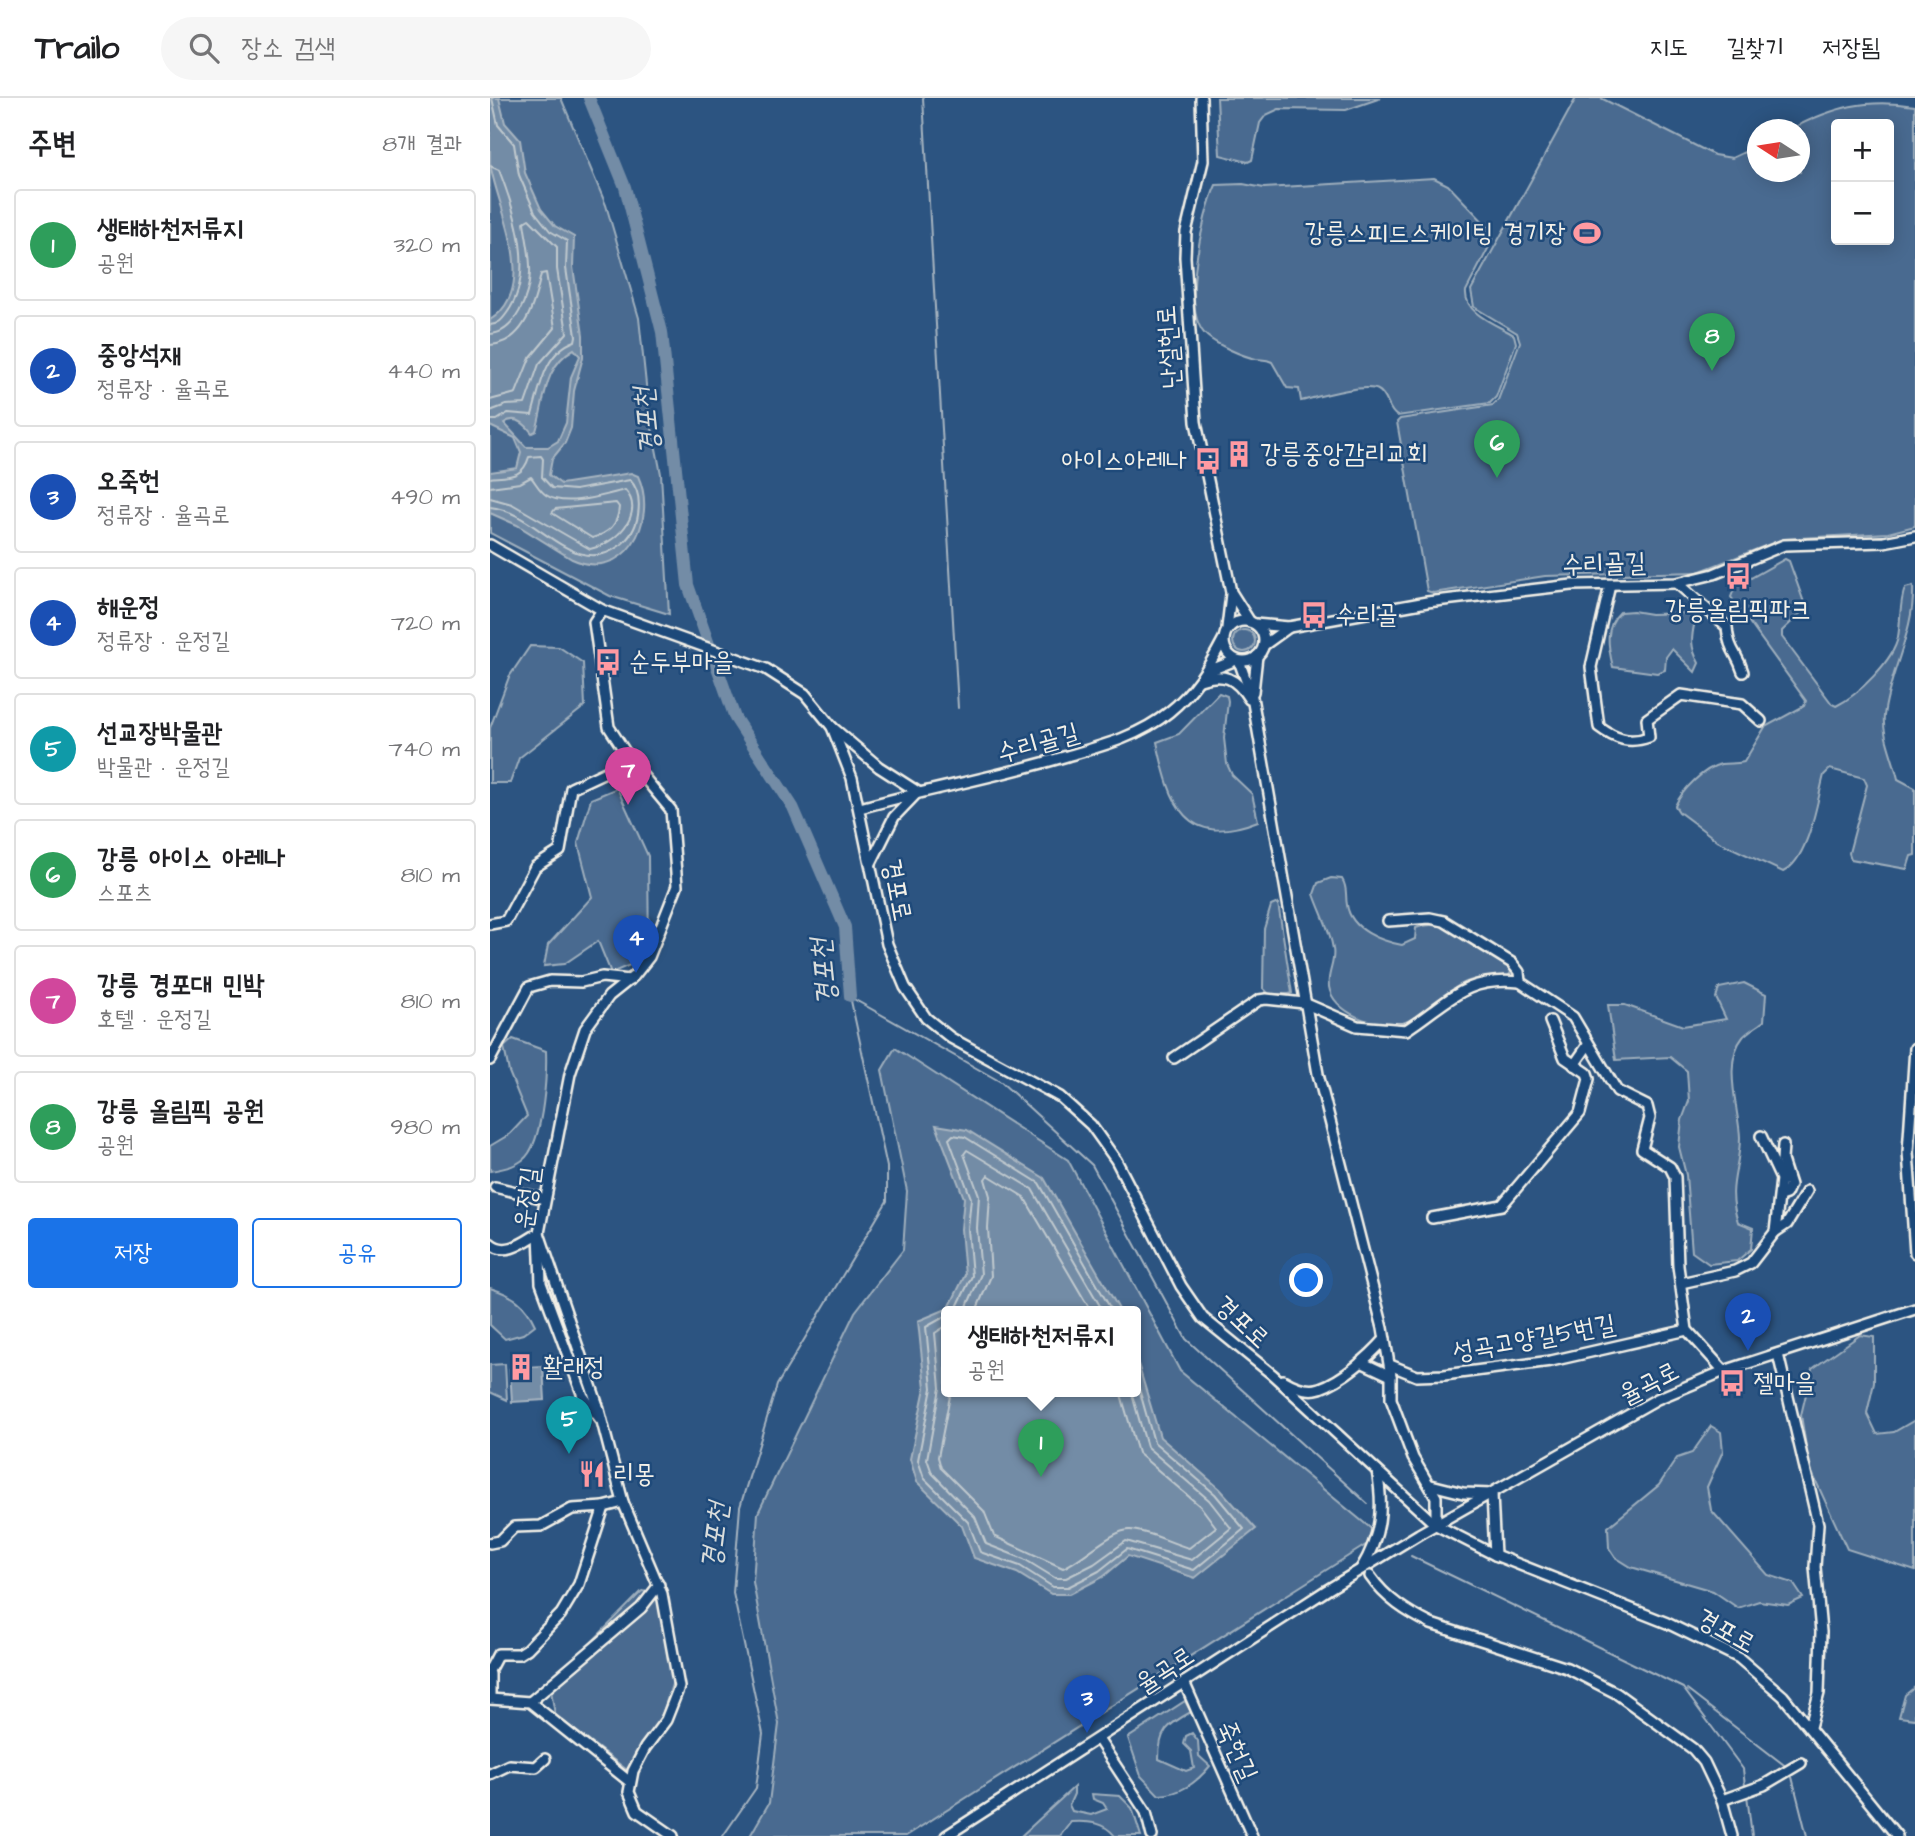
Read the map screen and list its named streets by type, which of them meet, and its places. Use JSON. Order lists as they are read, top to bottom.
{
  "streets": {
    "street": [
      "난설헌로",
      "수리골길",
      "경포로",
      "운정길",
      "성곡고양길5번길",
      "율곡로",
      "죽헌길"
    ]
  },
  "crossings": [
    ["난설헌로", "수리골길"],
    ["수리골길", "경포로"],
    ["경포로", "운정길"],
    ["경포로", "율곡로"],
    ["율곡로", "죽헌길"]
  ],
  "water": ["경포천"],
  "places": {
    "sports": ["강릉스피드스케이팅 경기장"],
    "building": ["강릉중앙감리교회", "활래정"],
    "bus stop": [
      "아이스아레나",
      "강릉올림픽파크",
      "수리골",
      "순두부마을",
      "젤마을"
    ],
    "restaurant": ["리몽"]
  },
  "north": "left",
  "page": {
    "header": "Trailo",
    "search": "장소 검색",
    "nav": ["지도", "길찾기", "저장됨"],
    "heading": ["주변", "8개 결과"],
    "map_buttons": ["+", "−"],
    "list": [
      {
        "mark": "1",
        "name": "생태하천저류지",
        "note": "공원",
        "value": "320 m"
      },
      {
        "mark": "2",
        "name": "중앙석재",
        "note": "정류장 · 율곡로",
        "value": "440 m"
      },
      {
        "mark": "3",
        "name": "오죽헌",
        "note": "정류장 · 율곡로",
        "value": "490 m"
      },
      {
        "mark": "4",
        "name": "해운정",
        "note": "정류장 · 운정길",
        "value": "720 m"
      },
      {
        "mark": "5",
        "name": "선교장박물관",
        "note": "박물관 · 운정길",
        "value": "740 m"
      },
      {
        "mark": "6",
        "name": "강릉 아이스 아레나",
        "note": "스포츠",
        "value": "810 m"
      },
      {
        "mark": "7",
        "name": "강릉 경포대 민박",
        "note": "호텔 · 운정길",
        "value": "810 m"
      },
      {
        "mark": "8",
        "name": "강릉 올림픽 공원",
        "note": "공원",
        "value": "980 m"
      }
    ],
    "pins": [
      "8",
      "6",
      "7",
      "4",
      "2",
      "5",
      "1",
      "3"
    ],
    "buttons": ["저장", "공유"],
    "popup": ["생태하천저류지", "공원"]
  }
}
